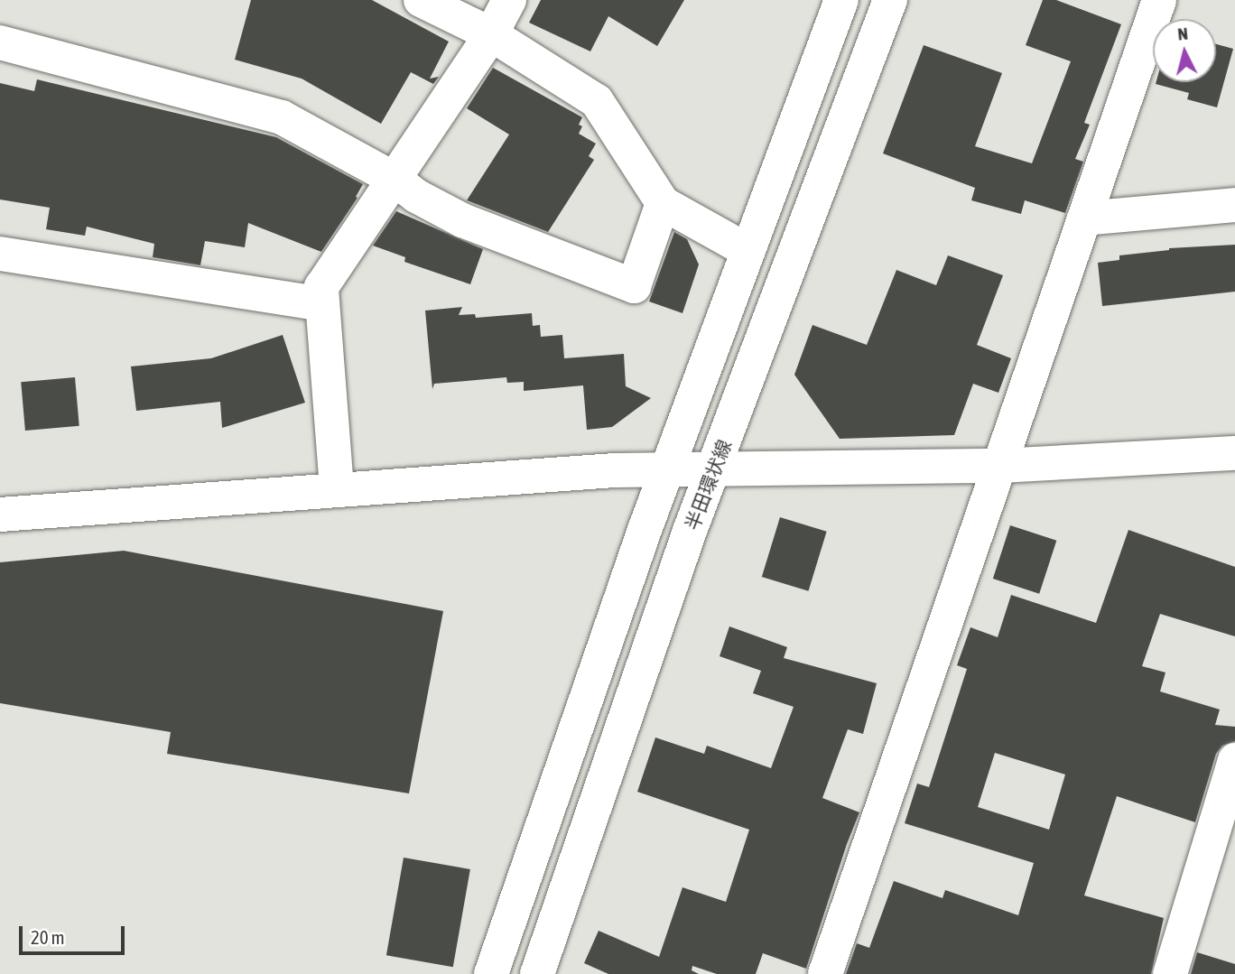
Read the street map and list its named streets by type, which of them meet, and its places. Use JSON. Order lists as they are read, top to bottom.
{
  "streets": {
    "street": ["半田環状線"]
  },
  "scale_bar": "20 m",
  "north": "top"
}
